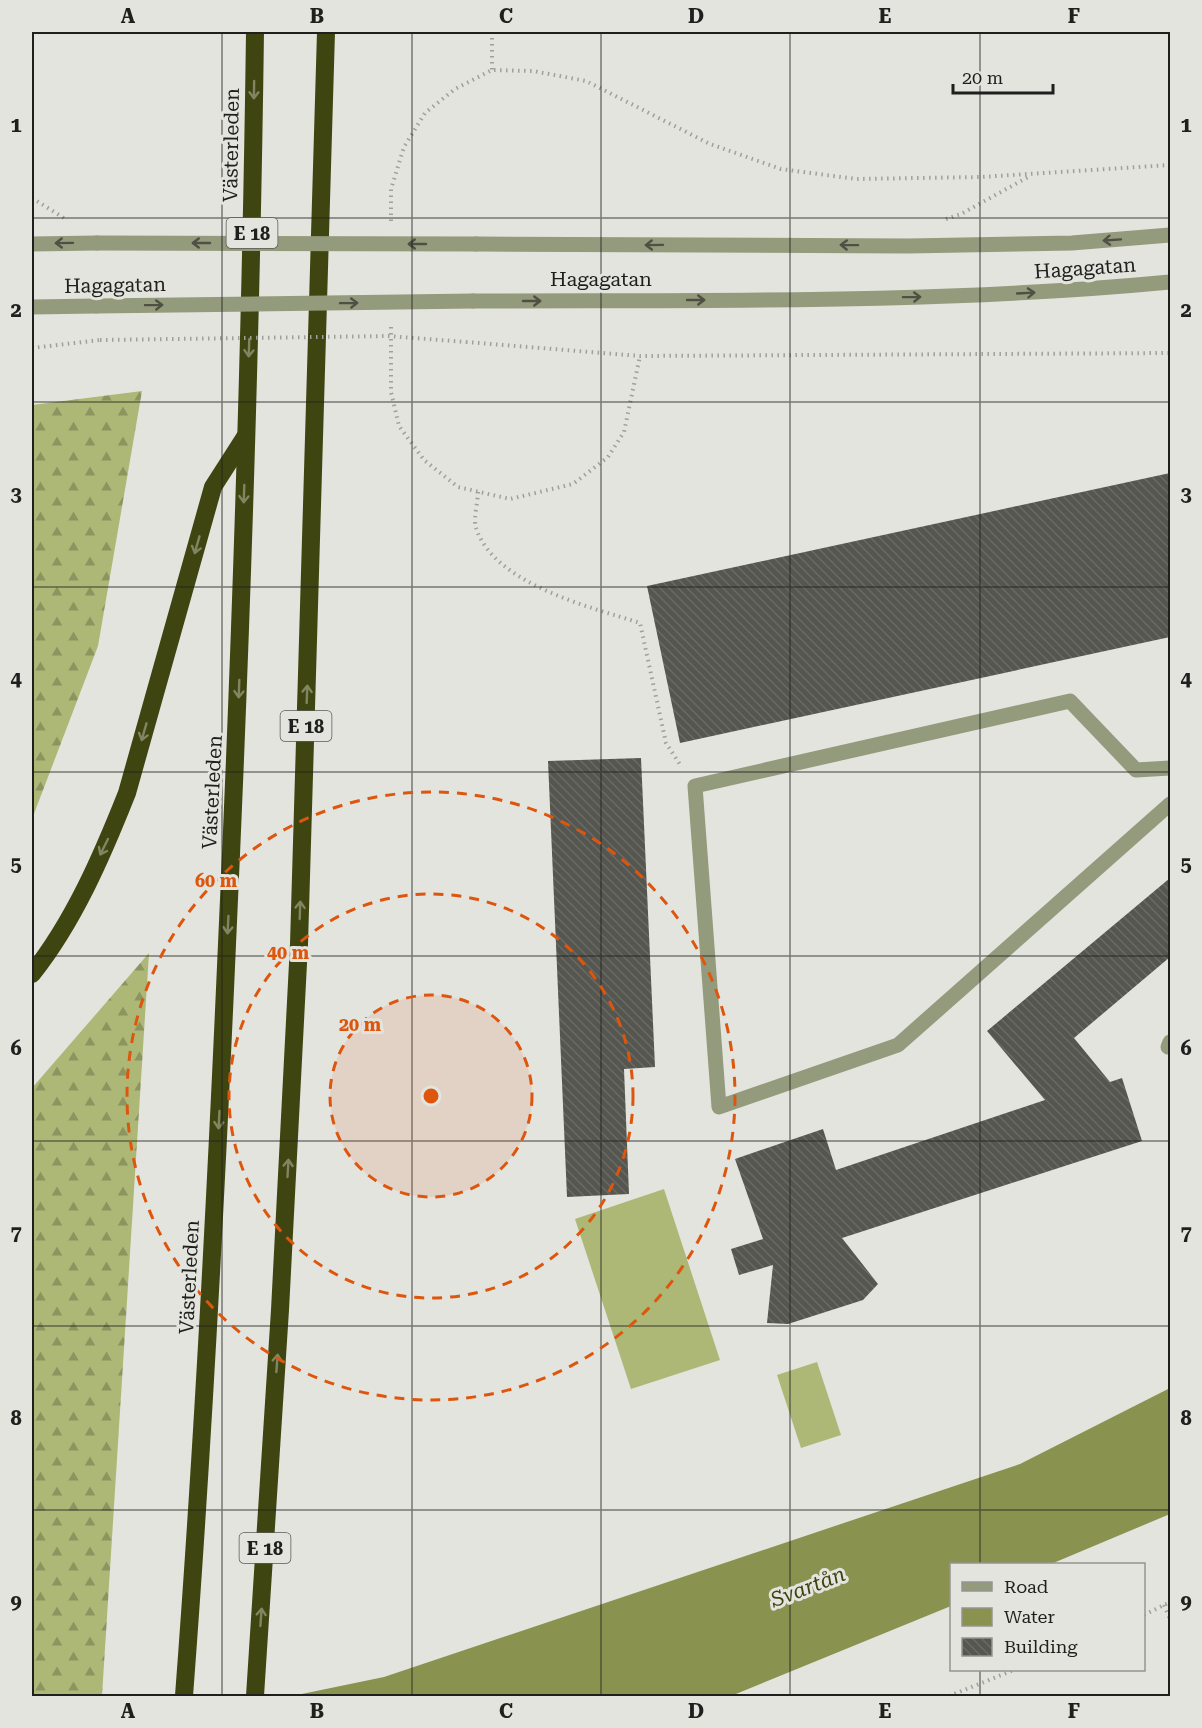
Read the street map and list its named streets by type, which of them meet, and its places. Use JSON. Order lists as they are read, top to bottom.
{
  "streets": {
    "highway": ["Västerleden", "E 18"],
    "street": ["Hagagatan"]
  },
  "water": ["Svartån"],
  "legend": ["Road", "Water", "Building"],
  "scale_bar": "20 m",
  "grid": {
    "columns": [
      "A",
      "B",
      "C",
      "D",
      "E",
      "F"
    ],
    "rows": [
      "1",
      "2",
      "3",
      "4",
      "5",
      "6",
      "7",
      "8",
      "9"
    ]
  },
  "rings": ["60 m", "40 m", "20 m"]
}
